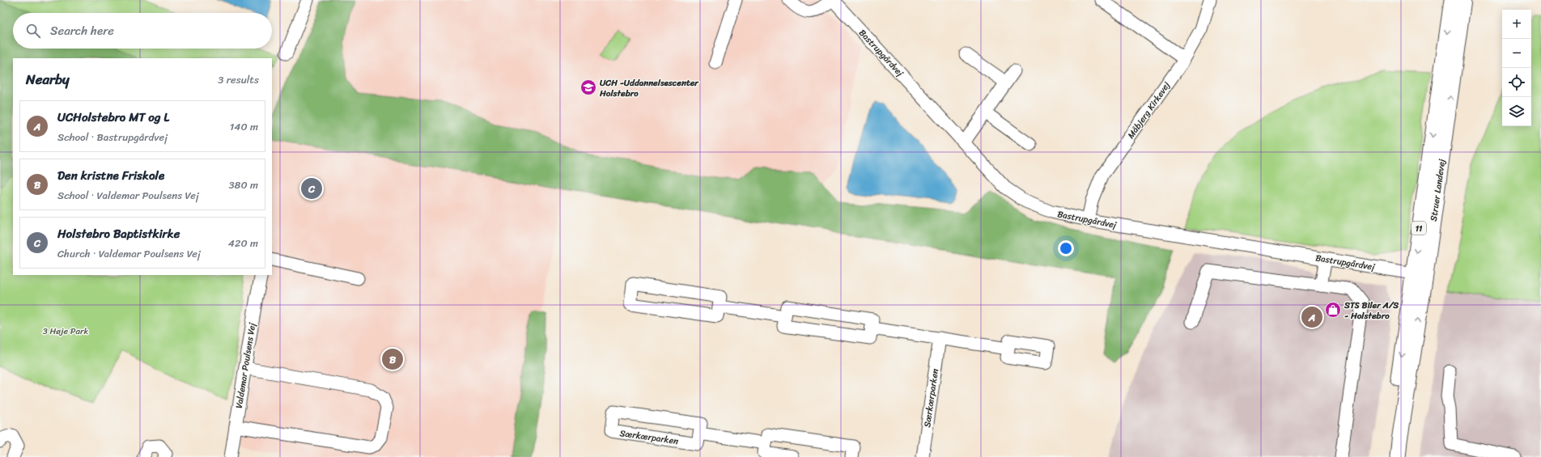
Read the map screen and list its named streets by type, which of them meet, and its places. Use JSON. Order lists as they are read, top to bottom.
{
  "streets": {
    "main road": ["Struer Landevej", "11"],
    "street": [
      "Bastrupgårdvej",
      "Måbjerg Kirkevej",
      "Valdemar Poulsens Vej",
      "Særkærparken"
    ]
  },
  "crossings": [
    ["Bastrupgårdvej", "Måbjerg Kirkevej"],
    ["Bastrupgårdvej", "Struer Landevej"]
  ],
  "parks": ["3 Høje Park"],
  "places": {
    "school or university": ["UCH -Uddannelsescenter Holstebro"],
    "shop": ["STS Biler A/S - Holstebro"]
  },
  "page": {
    "map_buttons": ["+", "−"],
    "search": "Search here",
    "heading": ["Nearby", "3 results"],
    "list": [
      {
        "mark": "A",
        "name": "UCHolstebro MT og L",
        "note": "School · Bastrupgårdvej",
        "value": "140 m"
      },
      {
        "mark": "B",
        "name": "Den kristne Friskole",
        "note": "School · Valdemar Poulsens Vej",
        "value": "380 m"
      },
      {
        "mark": "C",
        "name": "Holstebro Baptistkirke",
        "note": "Church · Valdemar Poulsens Vej",
        "value": "420 m"
      }
    ],
    "pins": ["C", "A", "B"]
  }
}
